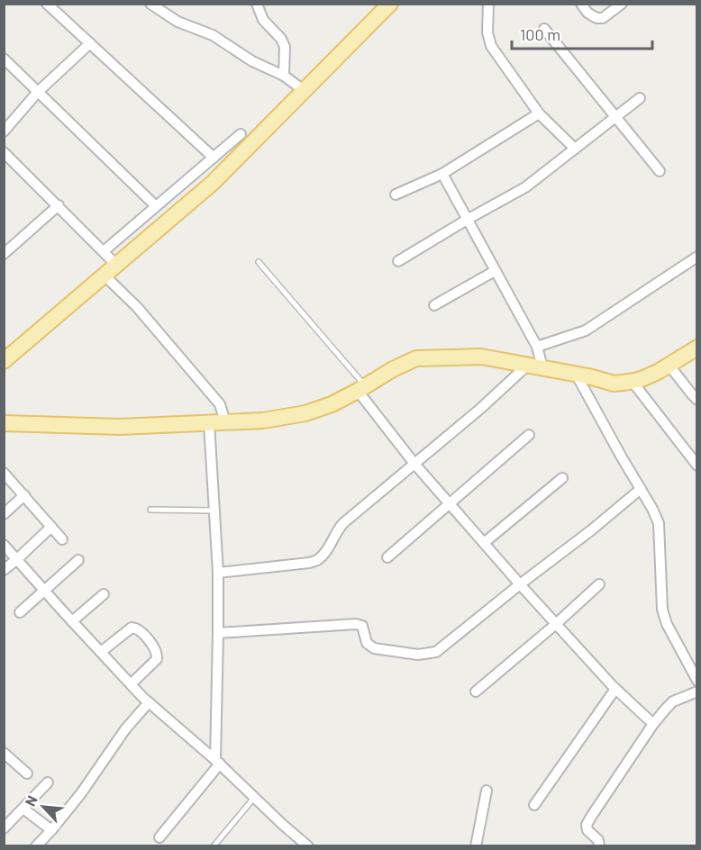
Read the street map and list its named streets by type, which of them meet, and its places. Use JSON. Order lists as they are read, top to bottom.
{
  "scale_bar": "100 m",
  "north": "top left"
}
